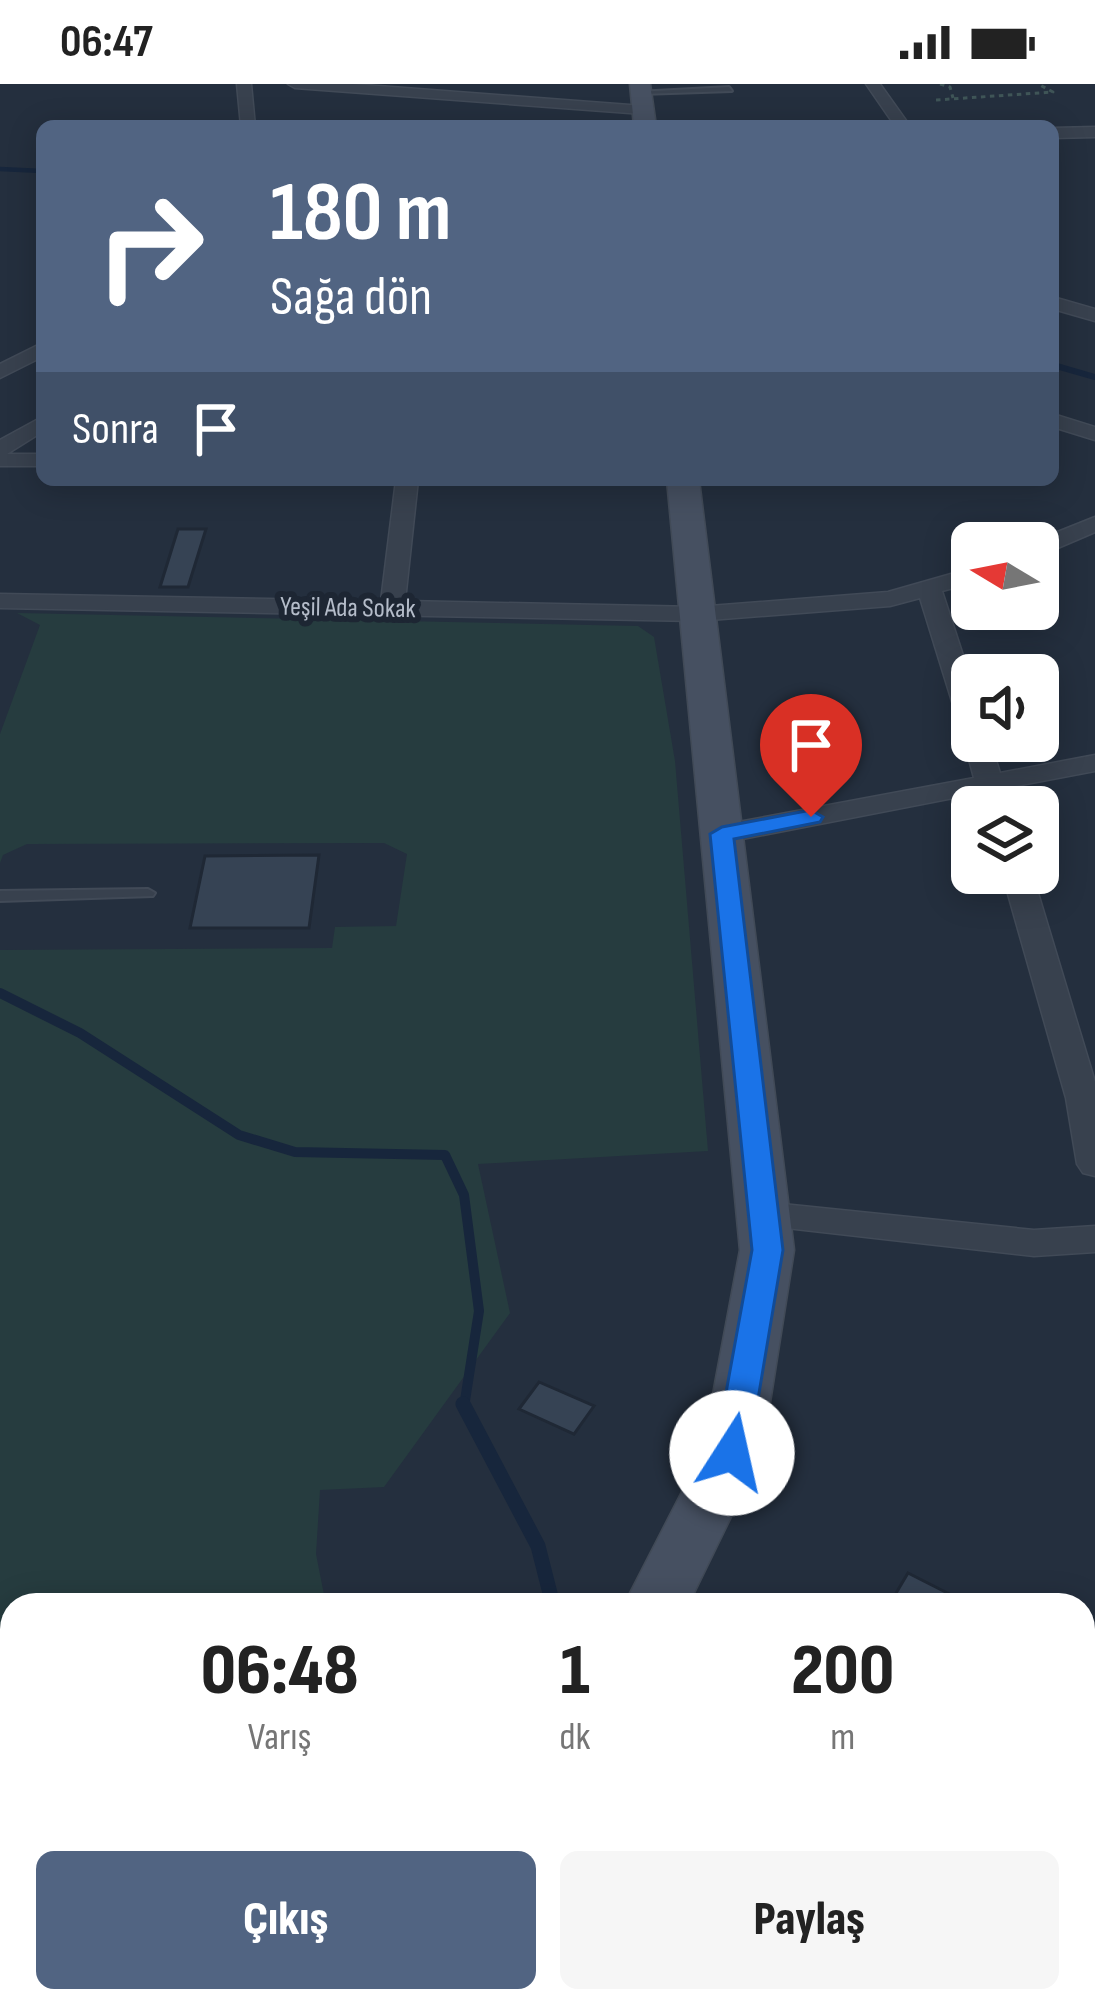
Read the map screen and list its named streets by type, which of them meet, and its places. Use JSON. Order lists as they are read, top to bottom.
{
  "streets": {
    "street": ["Yeşil Ada Sokak"]
  },
  "north": "left",
  "page": {
    "status": "06:47",
    "turn": ["180 m", "Sağa dön"],
    "then": "Sonra",
    "eta": [
      "06:48",
      "Varış",
      "1",
      "dk",
      "200",
      "m"
    ],
    "buttons": ["Çıkış", "Paylaş"]
  }
}
